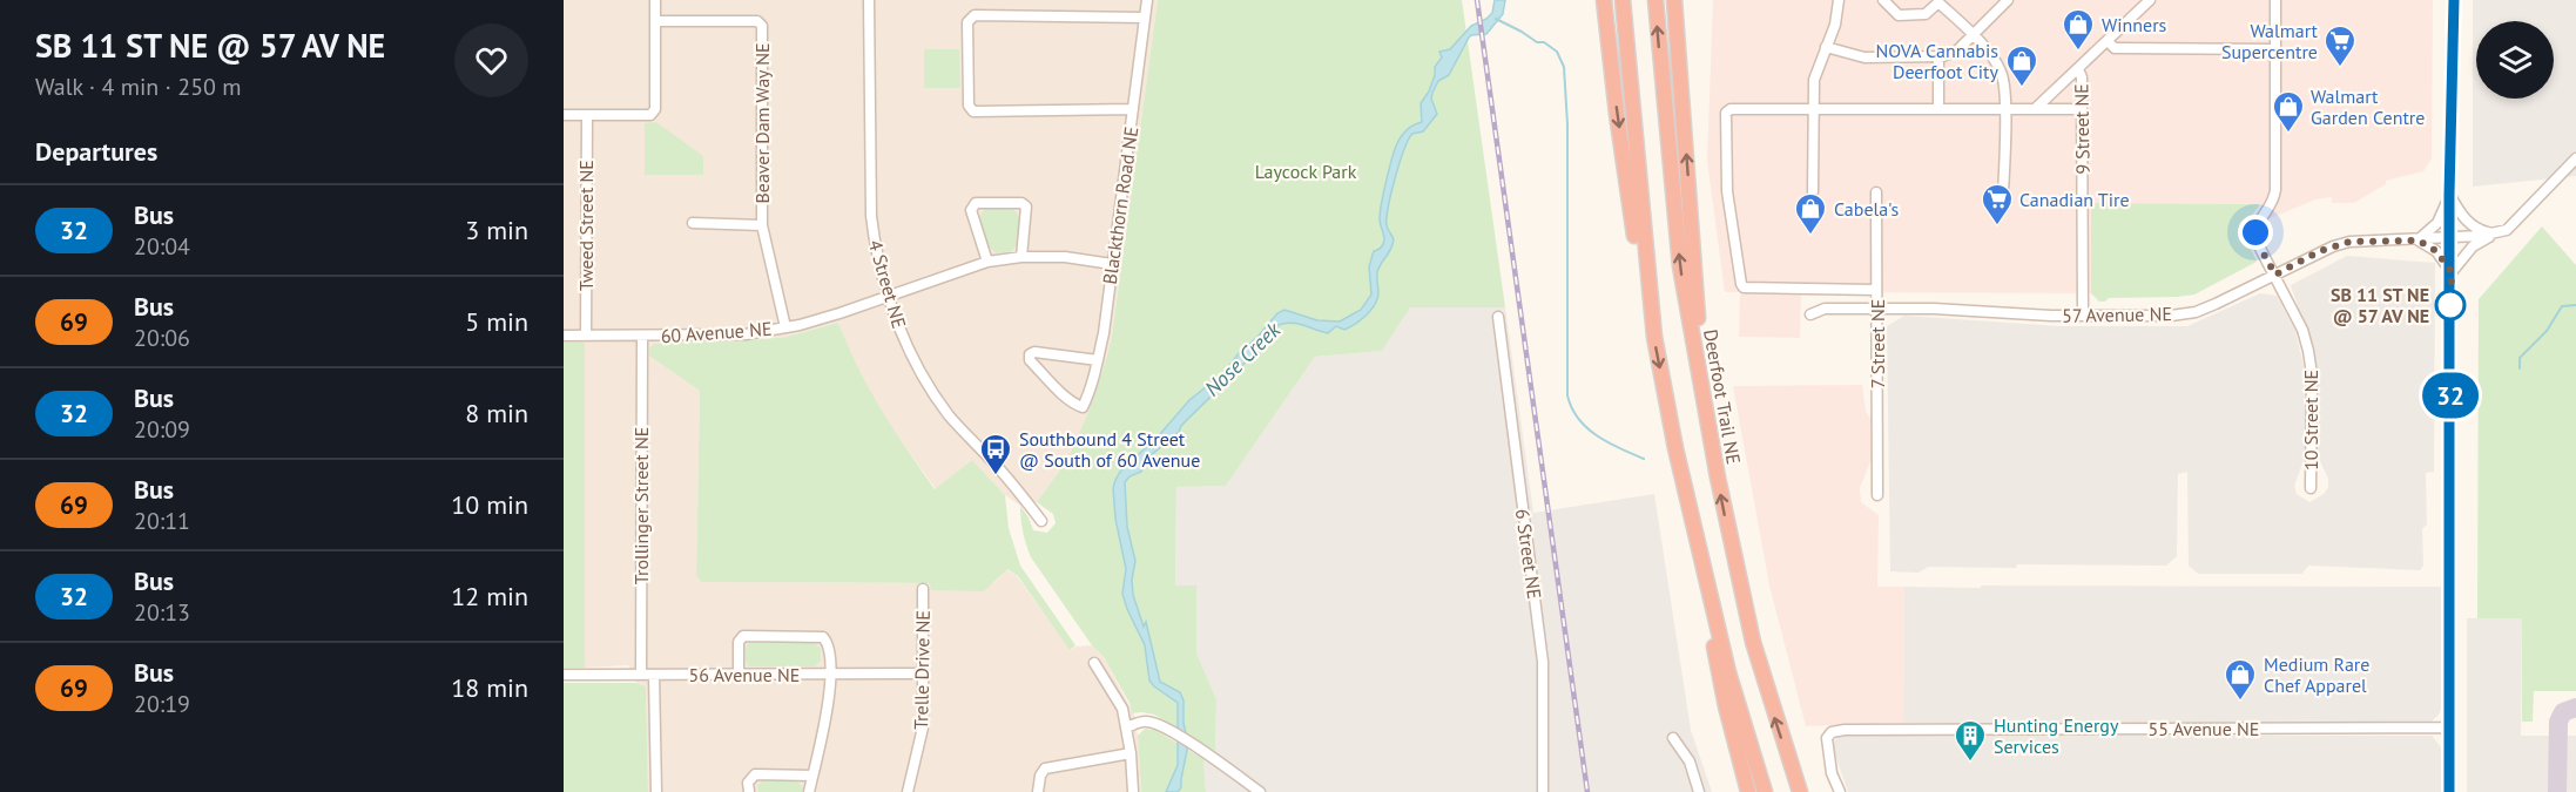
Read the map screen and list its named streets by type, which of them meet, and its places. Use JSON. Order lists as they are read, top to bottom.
{
  "streets": {
    "highway": ["Deerfoot Trail NE"],
    "street": [
      "Beaver Dam Way NE",
      "9 Street NE",
      "Blackthorn Road NE",
      "Tweed Street NE",
      "4 Street NE",
      "57 Avenue NE",
      "60 Avenue NE",
      "7 Street NE",
      "10 Street NE",
      "Trollinger Street NE",
      "6 Street NE",
      "Trelle Drive NE",
      "56 Avenue NE",
      "55 Avenue NE"
    ]
  },
  "crossings": [
    ["Beaver Dam Way NE", "60 Avenue NE"],
    ["9 Street NE", "57 Avenue NE"],
    ["Blackthorn Road NE", "60 Avenue NE"],
    ["Tweed Street NE", "60 Avenue NE"],
    ["4 Street NE", "60 Avenue NE"],
    ["57 Avenue NE", "7 Street NE"],
    ["57 Avenue NE", "10 Street NE"],
    ["60 Avenue NE", "Trollinger Street NE"],
    ["Trollinger Street NE", "56 Avenue NE"],
    ["Trelle Drive NE", "56 Avenue NE"]
  ],
  "water": ["Nose Creek"],
  "parks": ["Laycock Park"],
  "places": {
    "shop": [
      "Winners",
      "NOVA Cannabis Deerfoot City",
      "Walmart Garden Centre",
      "Cabela's",
      "Medium Rare Chef Apparel"
    ],
    "supermarket": ["Walmart Supercentre", "Canadian Tire"],
    "other": ["SB 11 ST NE @ 57 AV NE"],
    "bus stop": ["Southbound 4 Street @ South of 60 Avenue"],
    "building": ["Hunting Energy Services"]
  },
  "lines": ["bus line 32"],
  "page": {
    "heading": [
      ["SB 11 ST NE @ 57 AV NE", "Walk · 4 min · 250 m"],
      "Departures"
    ],
    "on_map": "32",
    "list": [
      {
        "mark": "32",
        "name": "Bus",
        "note": "20:04",
        "value": "3 min"
      },
      {
        "mark": "69",
        "name": "Bus",
        "note": "20:06",
        "value": "5 min"
      },
      {
        "mark": "32",
        "name": "Bus",
        "note": "20:09",
        "value": "8 min"
      },
      {
        "mark": "69",
        "name": "Bus",
        "note": "20:11",
        "value": "10 min"
      },
      {
        "mark": "32",
        "name": "Bus",
        "note": "20:13",
        "value": "12 min"
      },
      {
        "mark": "69",
        "name": "Bus",
        "note": "20:19",
        "value": "18 min"
      }
    ]
  }
}
